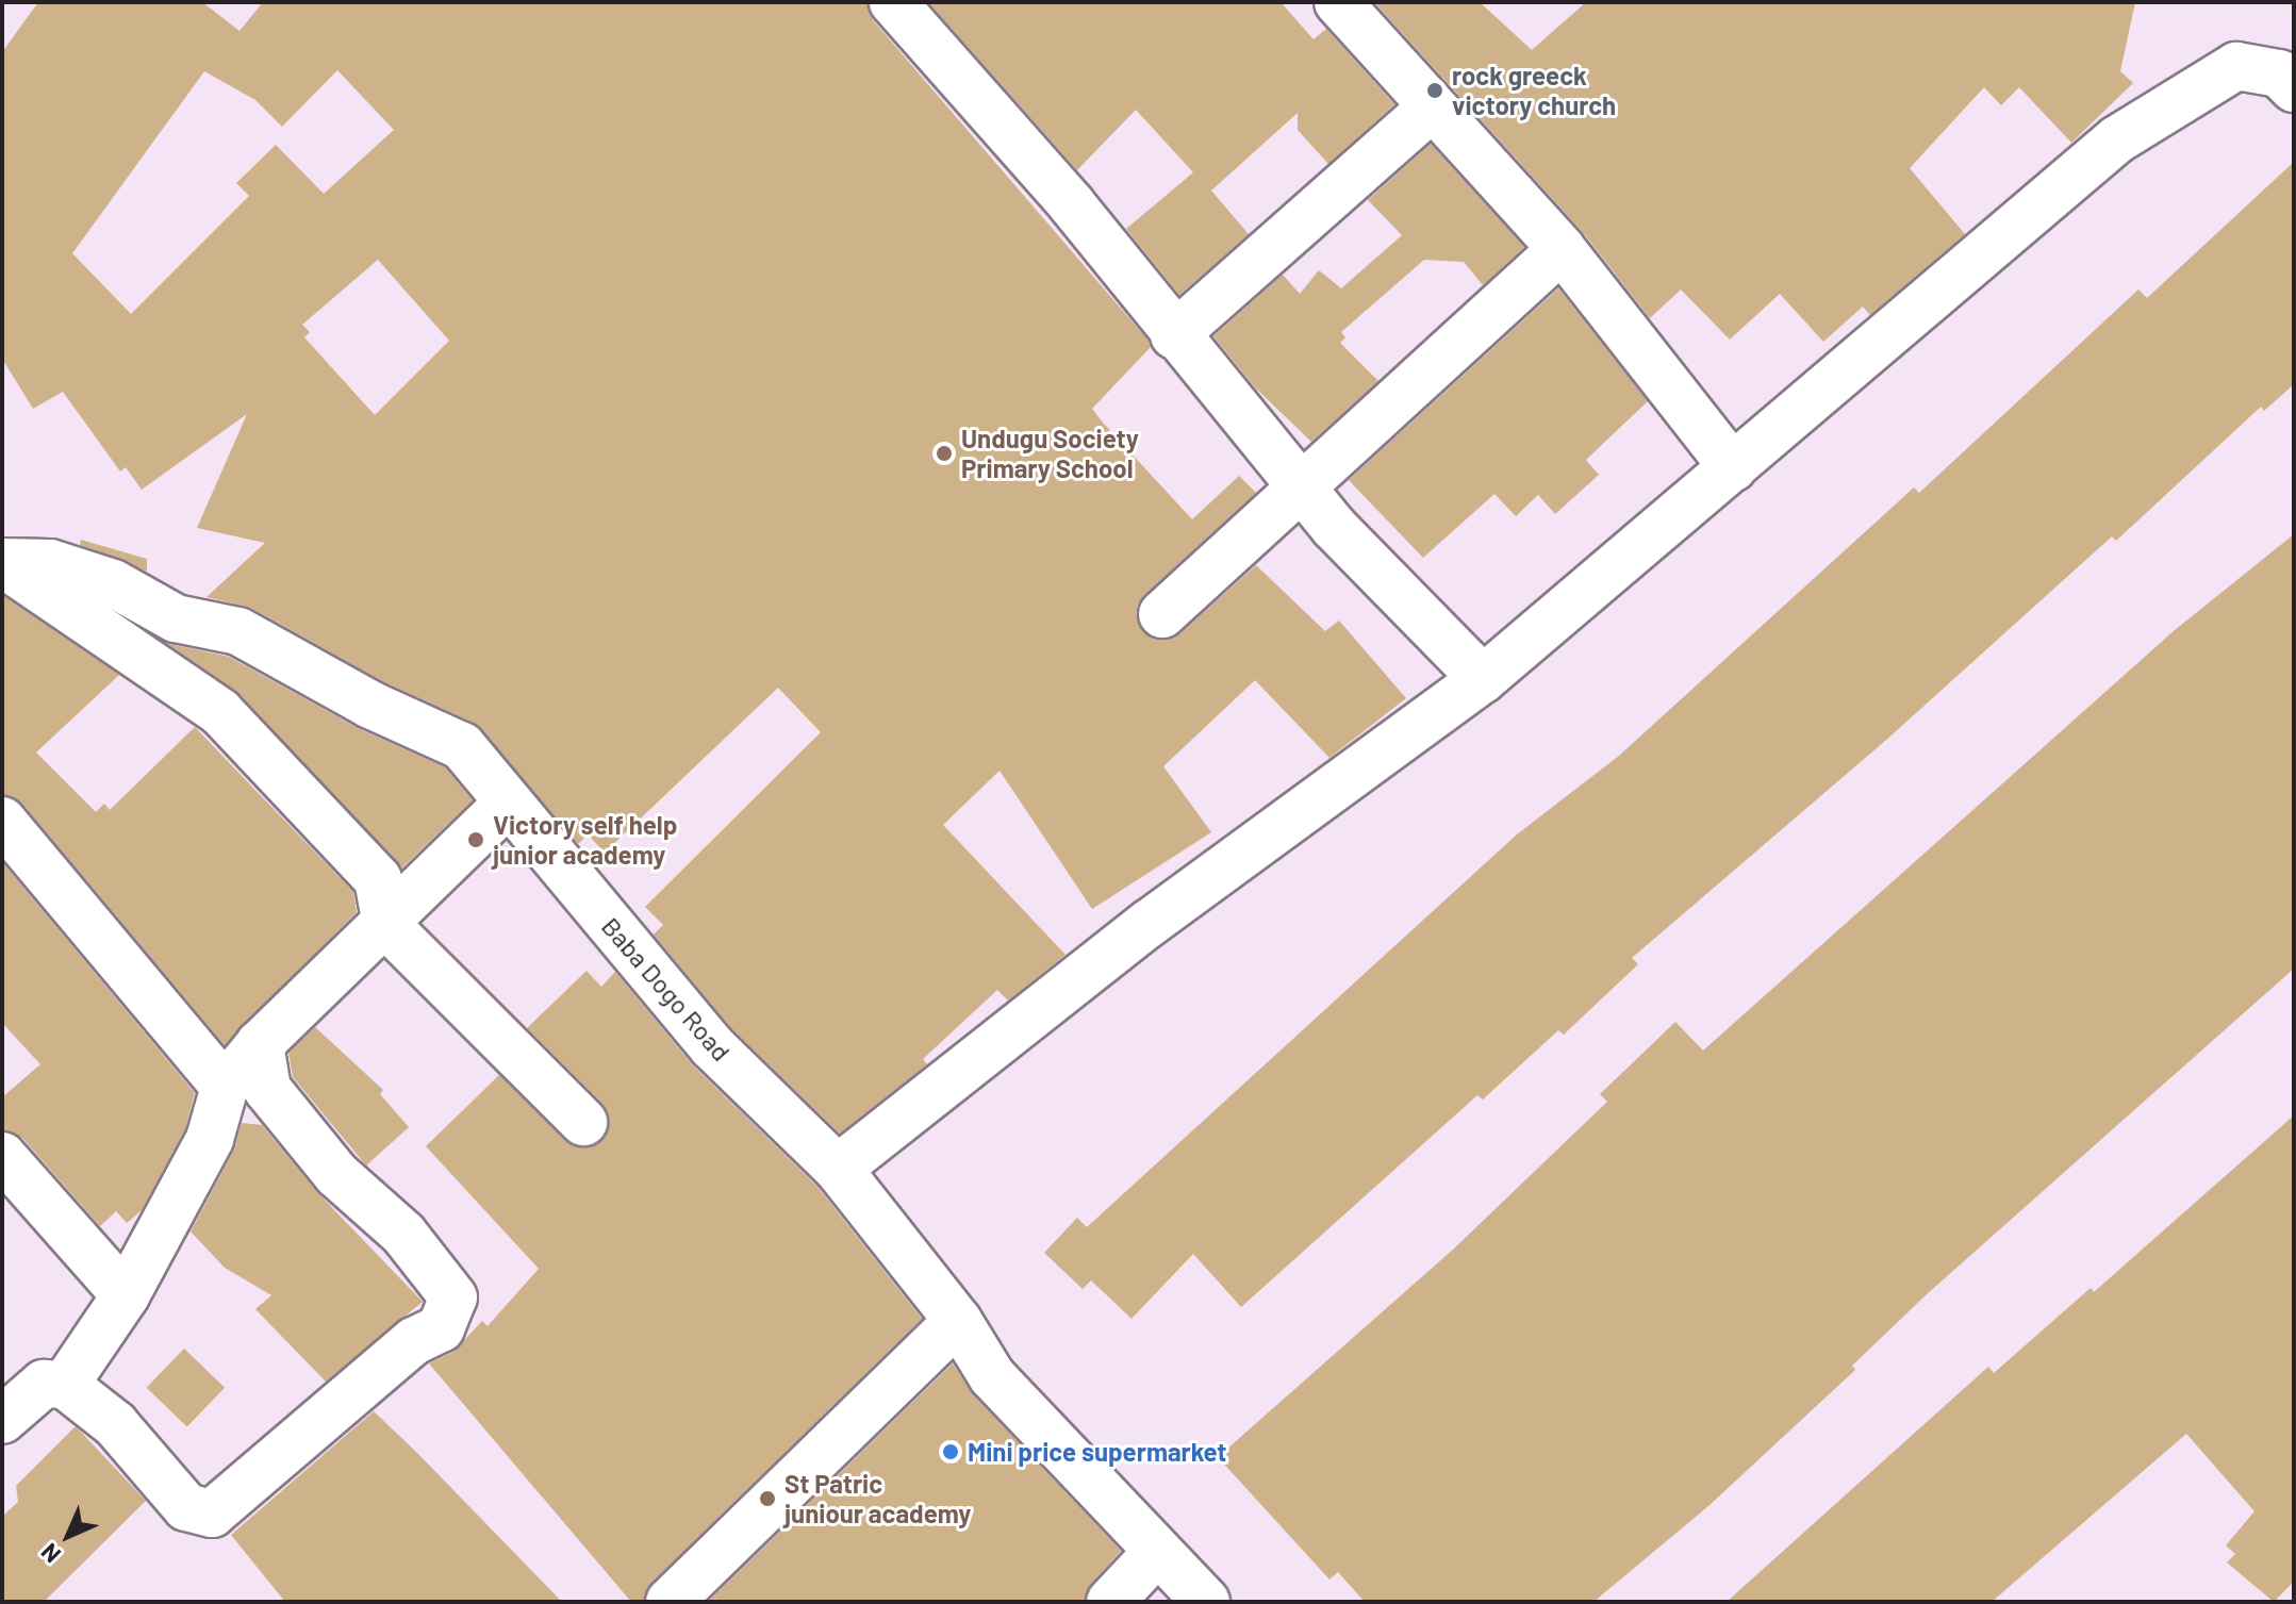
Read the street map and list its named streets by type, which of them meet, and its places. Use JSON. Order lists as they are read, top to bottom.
{
  "streets": {
    "street": ["Baba Dogo Road"]
  },
  "places": [
    "rock greeck victory church",
    "Undugu Society Primary School",
    "Victory self help junior academy",
    "Mini price supermarket",
    "St Patric juniour academy"
  ],
  "north": "bottom left"
}
